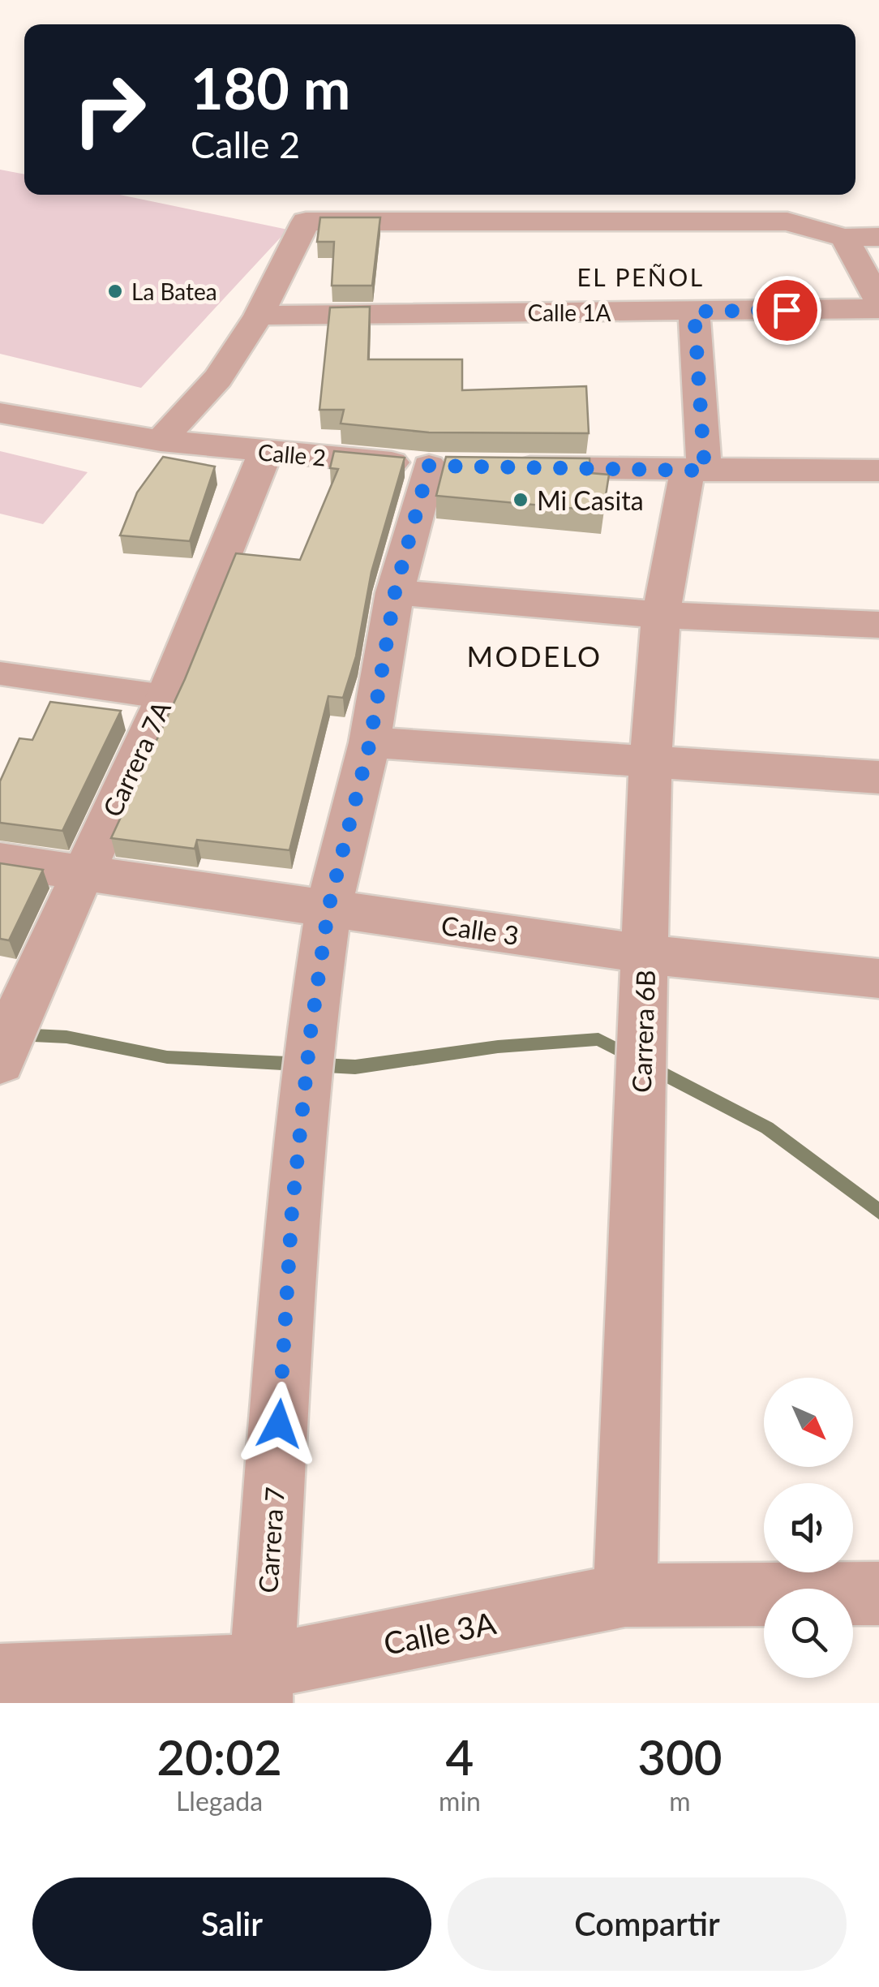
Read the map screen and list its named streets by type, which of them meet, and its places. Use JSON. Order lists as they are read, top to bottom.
{
  "streets": {
    "street": [
      "Calle 1A",
      "Calle 2",
      "Carrera 7A",
      "Calle 3",
      "Carrera 6B",
      "Carrera 7",
      "Calle 3A"
    ]
  },
  "crossings": [
    ["Calle 1A", "Carrera 6B"],
    ["Calle 2", "Carrera 7A"],
    ["Calle 2", "Carrera 6B"],
    ["Calle 2", "Carrera 7"],
    ["Carrera 7A", "Calle 3"],
    ["Calle 3", "Carrera 6B"],
    ["Calle 3", "Carrera 7"],
    ["Carrera 6B", "Calle 3A"],
    ["Carrera 7", "Calle 3A"]
  ],
  "districts": ["EL PEÑOL", "MODELO"],
  "places": ["La Batea", "Mi Casita"],
  "north": "bottom right",
  "page": {
    "turn": ["180 m", "Calle 2"],
    "eta": [
      "20:02",
      "Llegada",
      "4",
      "min",
      "300",
      "m"
    ],
    "buttons": ["Salir", "Compartir"]
  }
}
